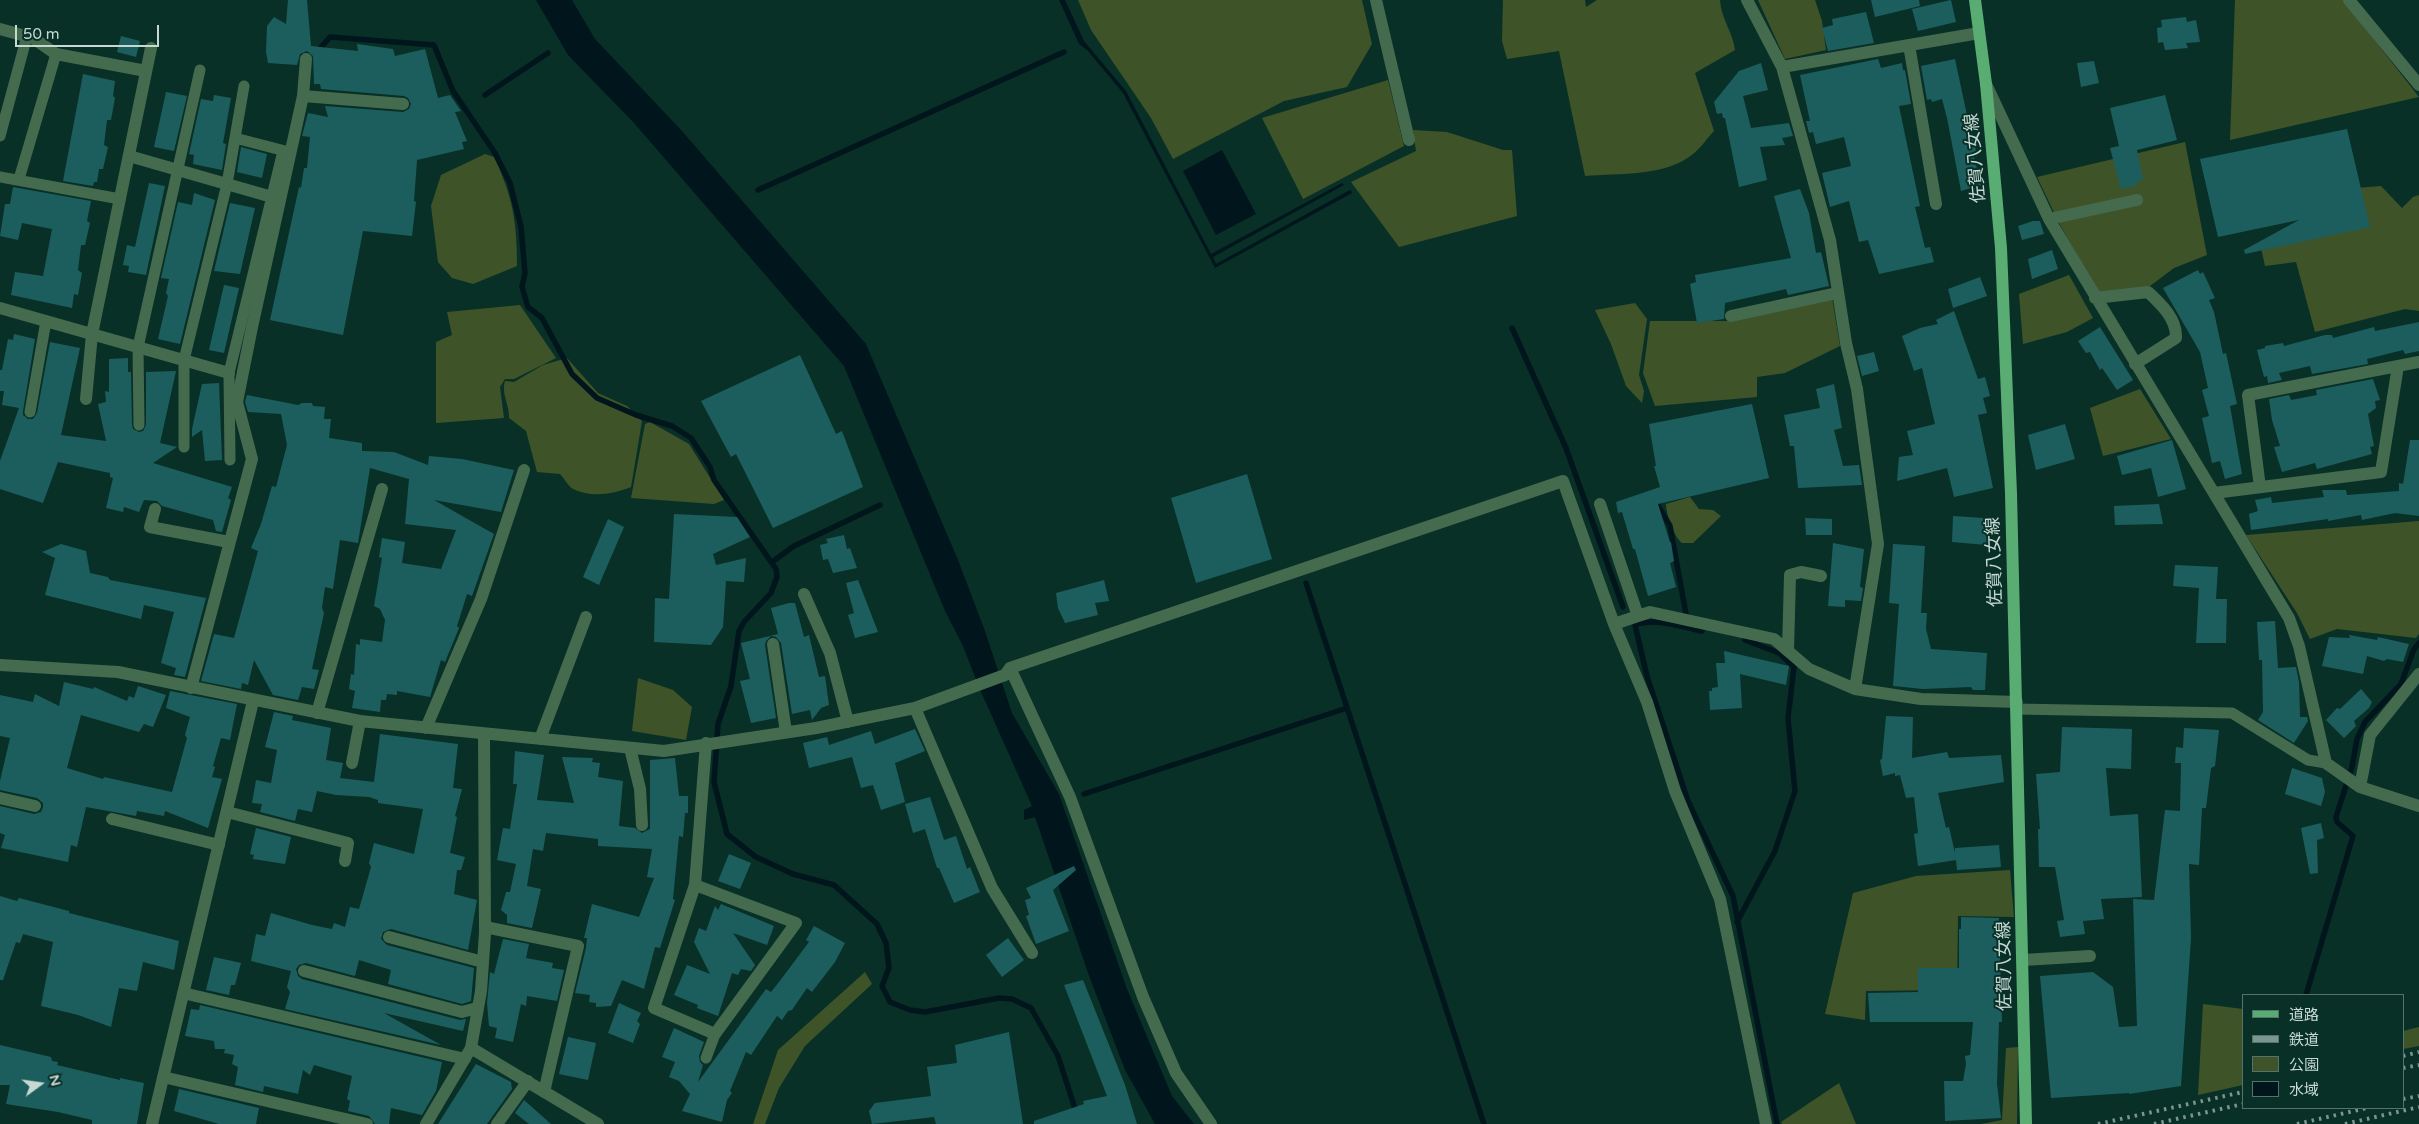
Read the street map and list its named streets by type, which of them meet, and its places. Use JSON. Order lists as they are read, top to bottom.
{
  "streets": {
    "main road": ["佐賀八女線"]
  },
  "legend": [
    "道路",
    "鉄道",
    "公園",
    "水域"
  ],
  "scale_bar": "50 m",
  "north": "right"
}
